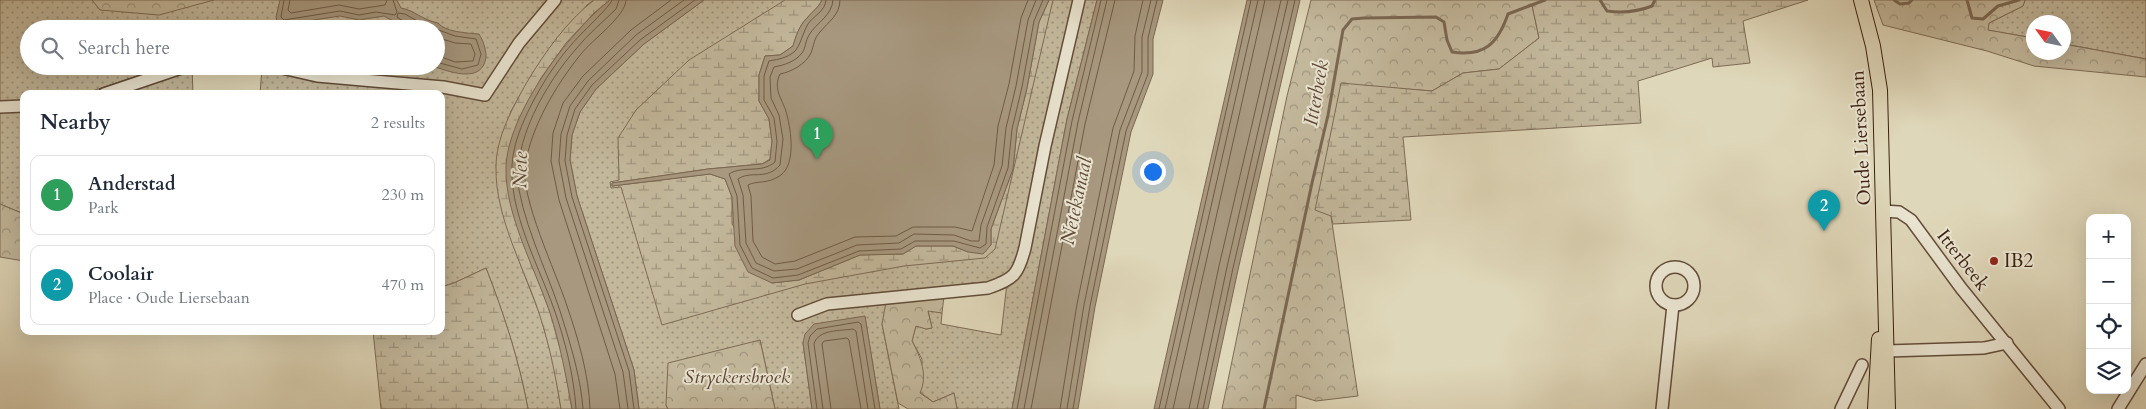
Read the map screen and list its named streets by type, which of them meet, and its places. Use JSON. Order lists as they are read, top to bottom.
{
  "streets": {
    "main road": ["Oude Liersebaan"],
    "street": ["Itterbeek"]
  },
  "crossings": [
    ["Oude Liersebaan", "Itterbeek"]
  ],
  "water": ["Itterbeek", "Nete", "Netekanaal"],
  "parks": ["Stryckersbroek"],
  "places": ["IB2"],
  "north": "top left",
  "page": {
    "search": "Search here",
    "heading": ["Nearby", "2 results"],
    "pins": ["1", "2"],
    "list": [
      {
        "mark": "1",
        "name": "Anderstad",
        "note": "Park",
        "value": "230 m"
      },
      {
        "mark": "2",
        "name": "Coolair",
        "note": "Place · Oude Liersebaan",
        "value": "470 m"
      }
    ],
    "map_buttons": ["+", "−"]
  }
}
